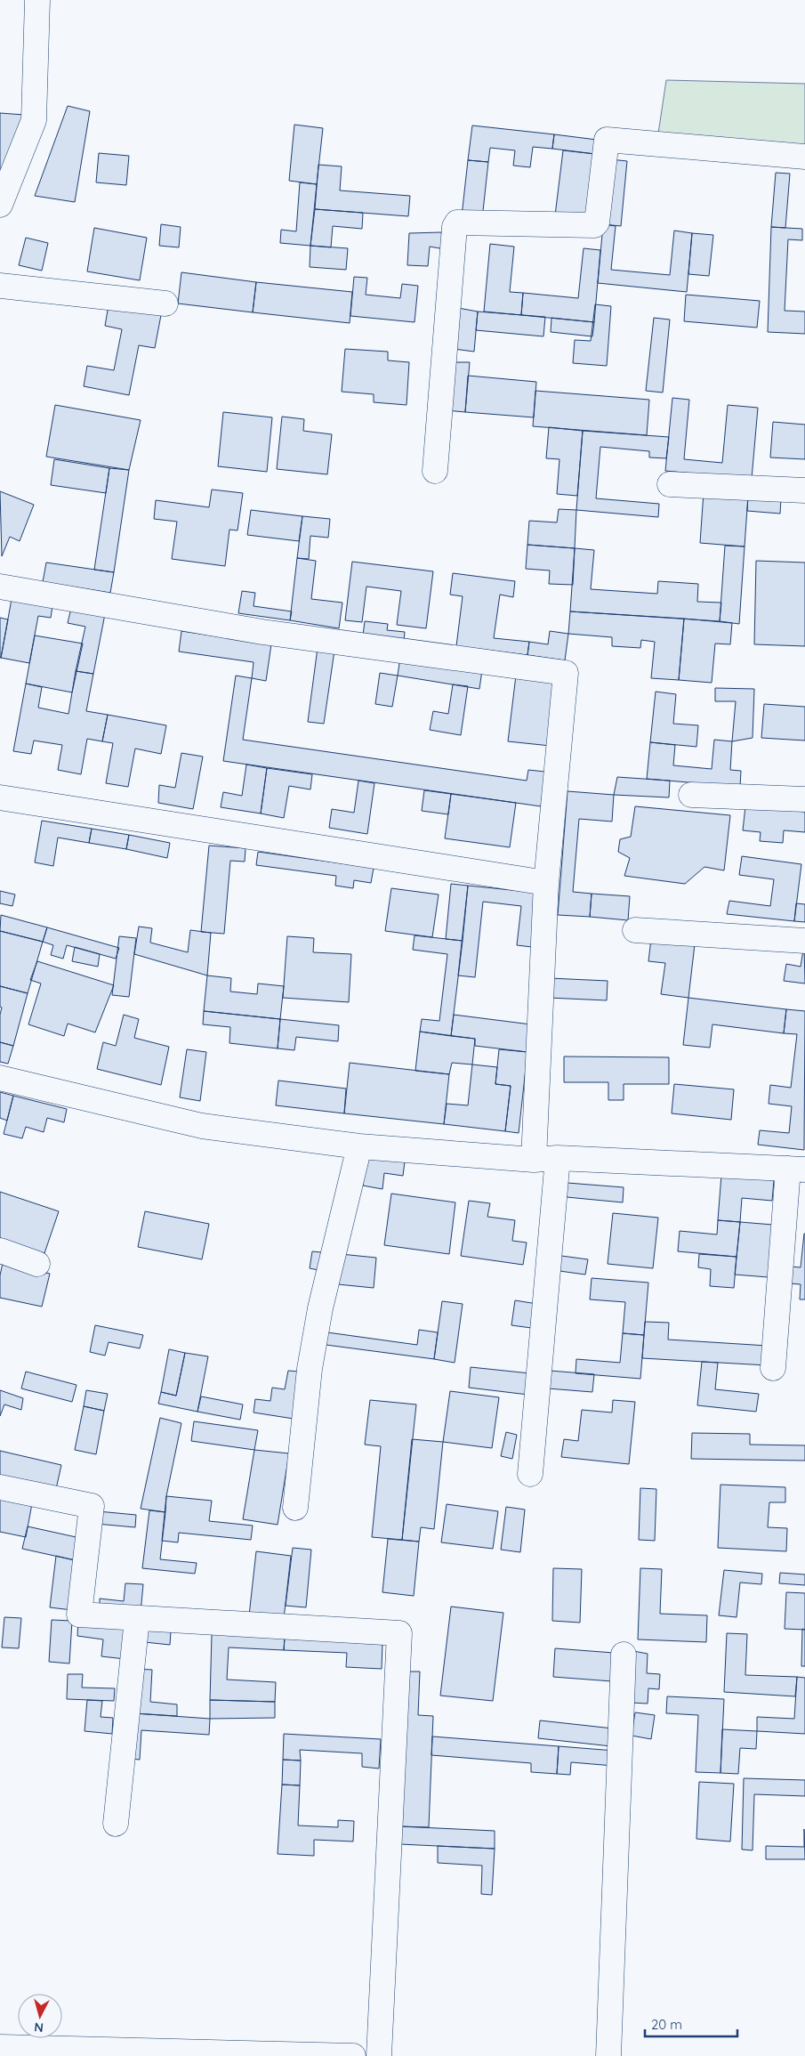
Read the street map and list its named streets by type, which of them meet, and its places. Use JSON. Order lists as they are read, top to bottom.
{
  "scale_bar": "20 m",
  "north": "bottom"
}
